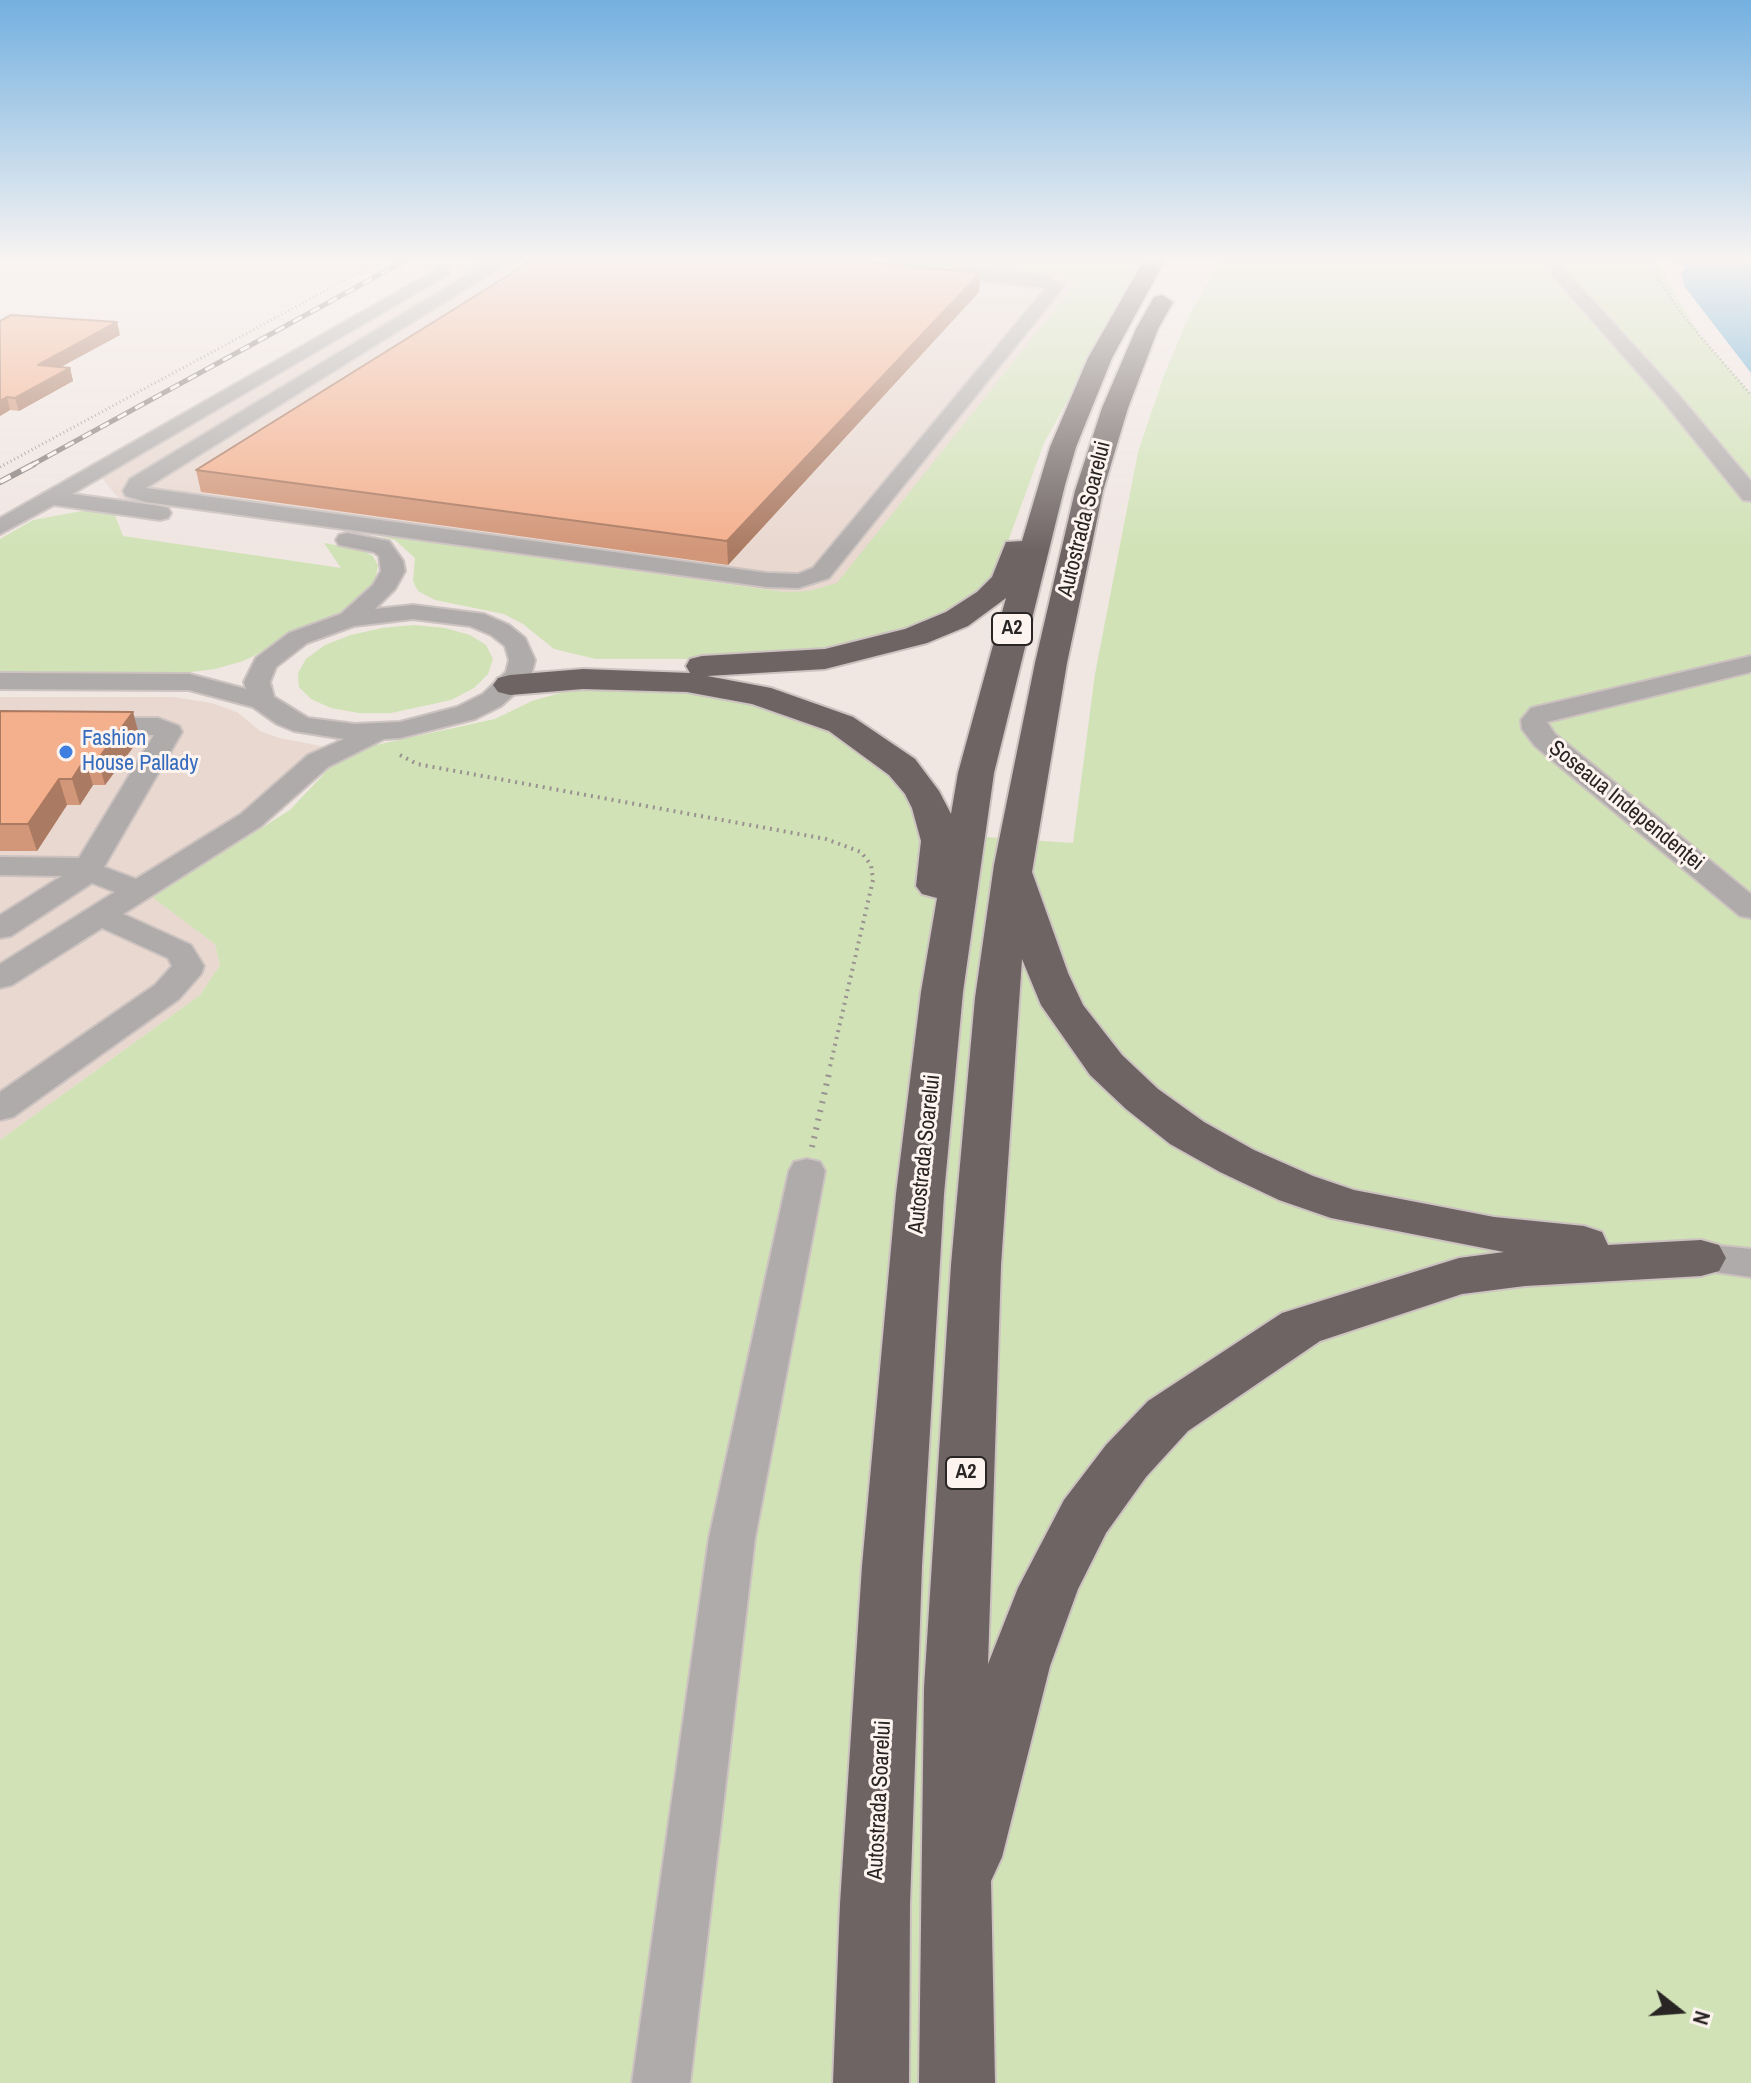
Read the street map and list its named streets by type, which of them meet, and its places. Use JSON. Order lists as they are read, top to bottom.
{
  "streets": {
    "highway": ["Autostrada Soarelui", "A2"],
    "street": ["Șoseaua Independenței"]
  },
  "places": ["Fashion House Pallady"],
  "north": "right"
}
